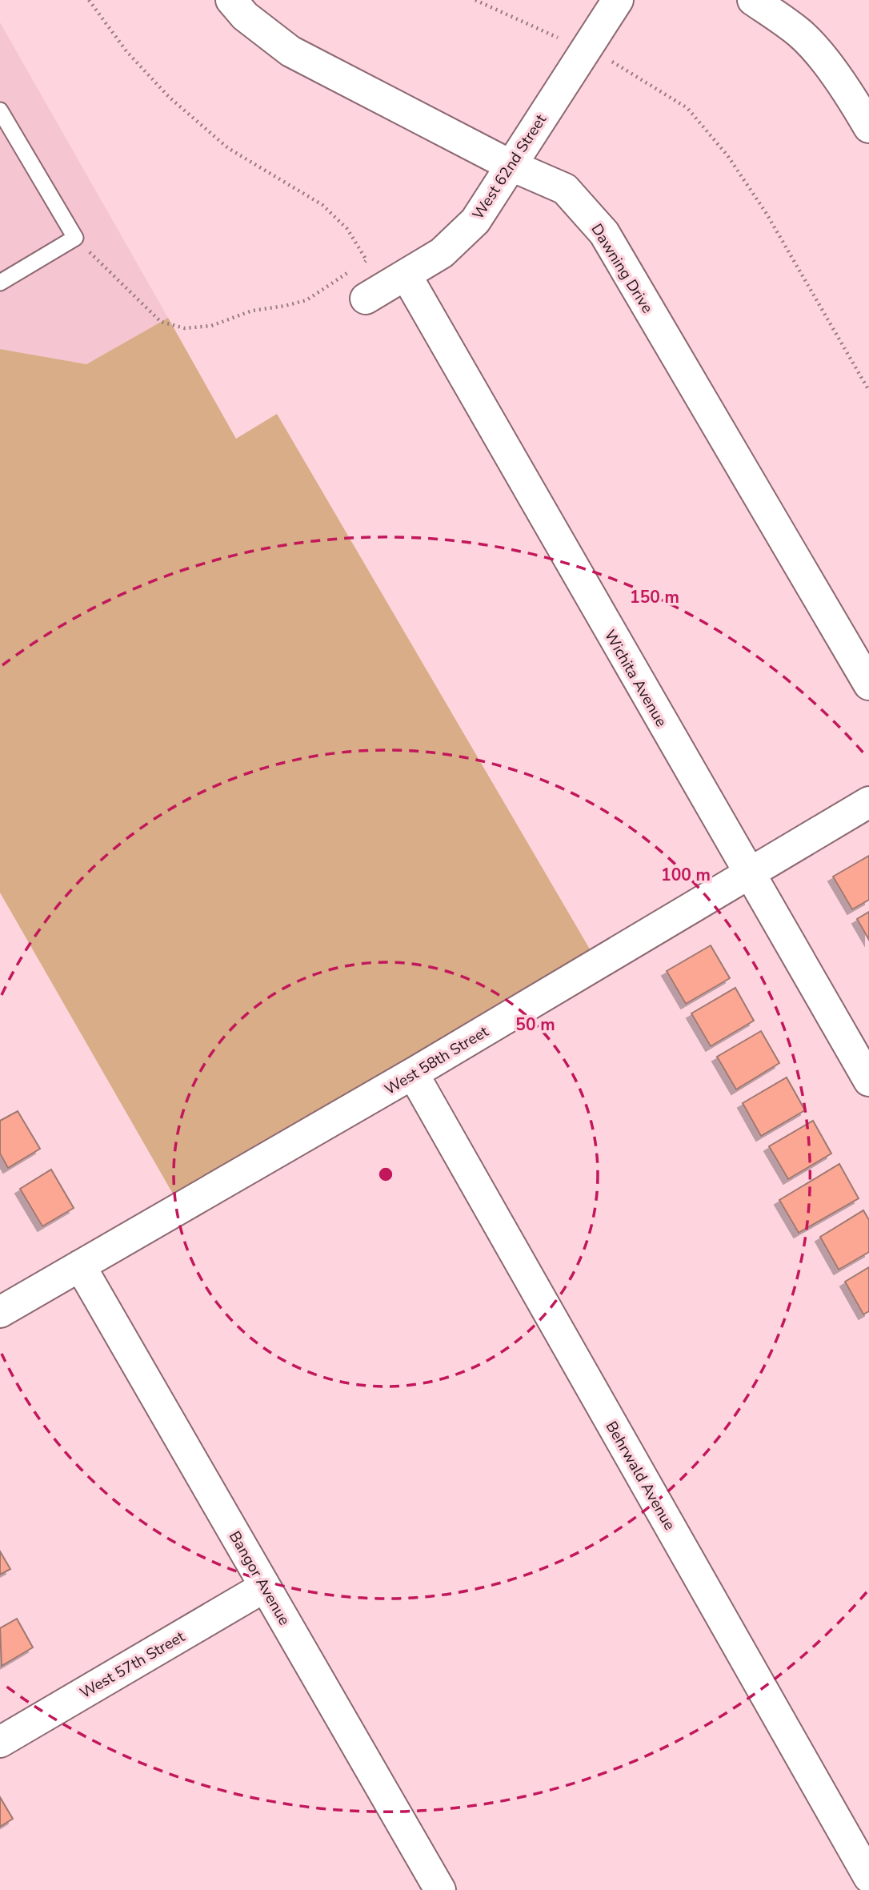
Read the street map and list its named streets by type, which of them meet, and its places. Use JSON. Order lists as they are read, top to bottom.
{
  "streets": {
    "street": [
      "West 62nd Street",
      "Dawning Drive",
      "Wichita Avenue",
      "West 58th Street",
      "Behrwald Avenue",
      "Bangor Avenue",
      "West 57th Street"
    ]
  },
  "crossings": [
    ["West 62nd Street", "Dawning Drive"],
    ["West 62nd Street", "Wichita Avenue"],
    ["Wichita Avenue", "West 58th Street"],
    ["West 58th Street", "Behrwald Avenue"],
    ["West 58th Street", "Bangor Avenue"],
    ["Bangor Avenue", "West 57th Street"]
  ],
  "rings": ["150 m", "100 m", "50 m"]
}
